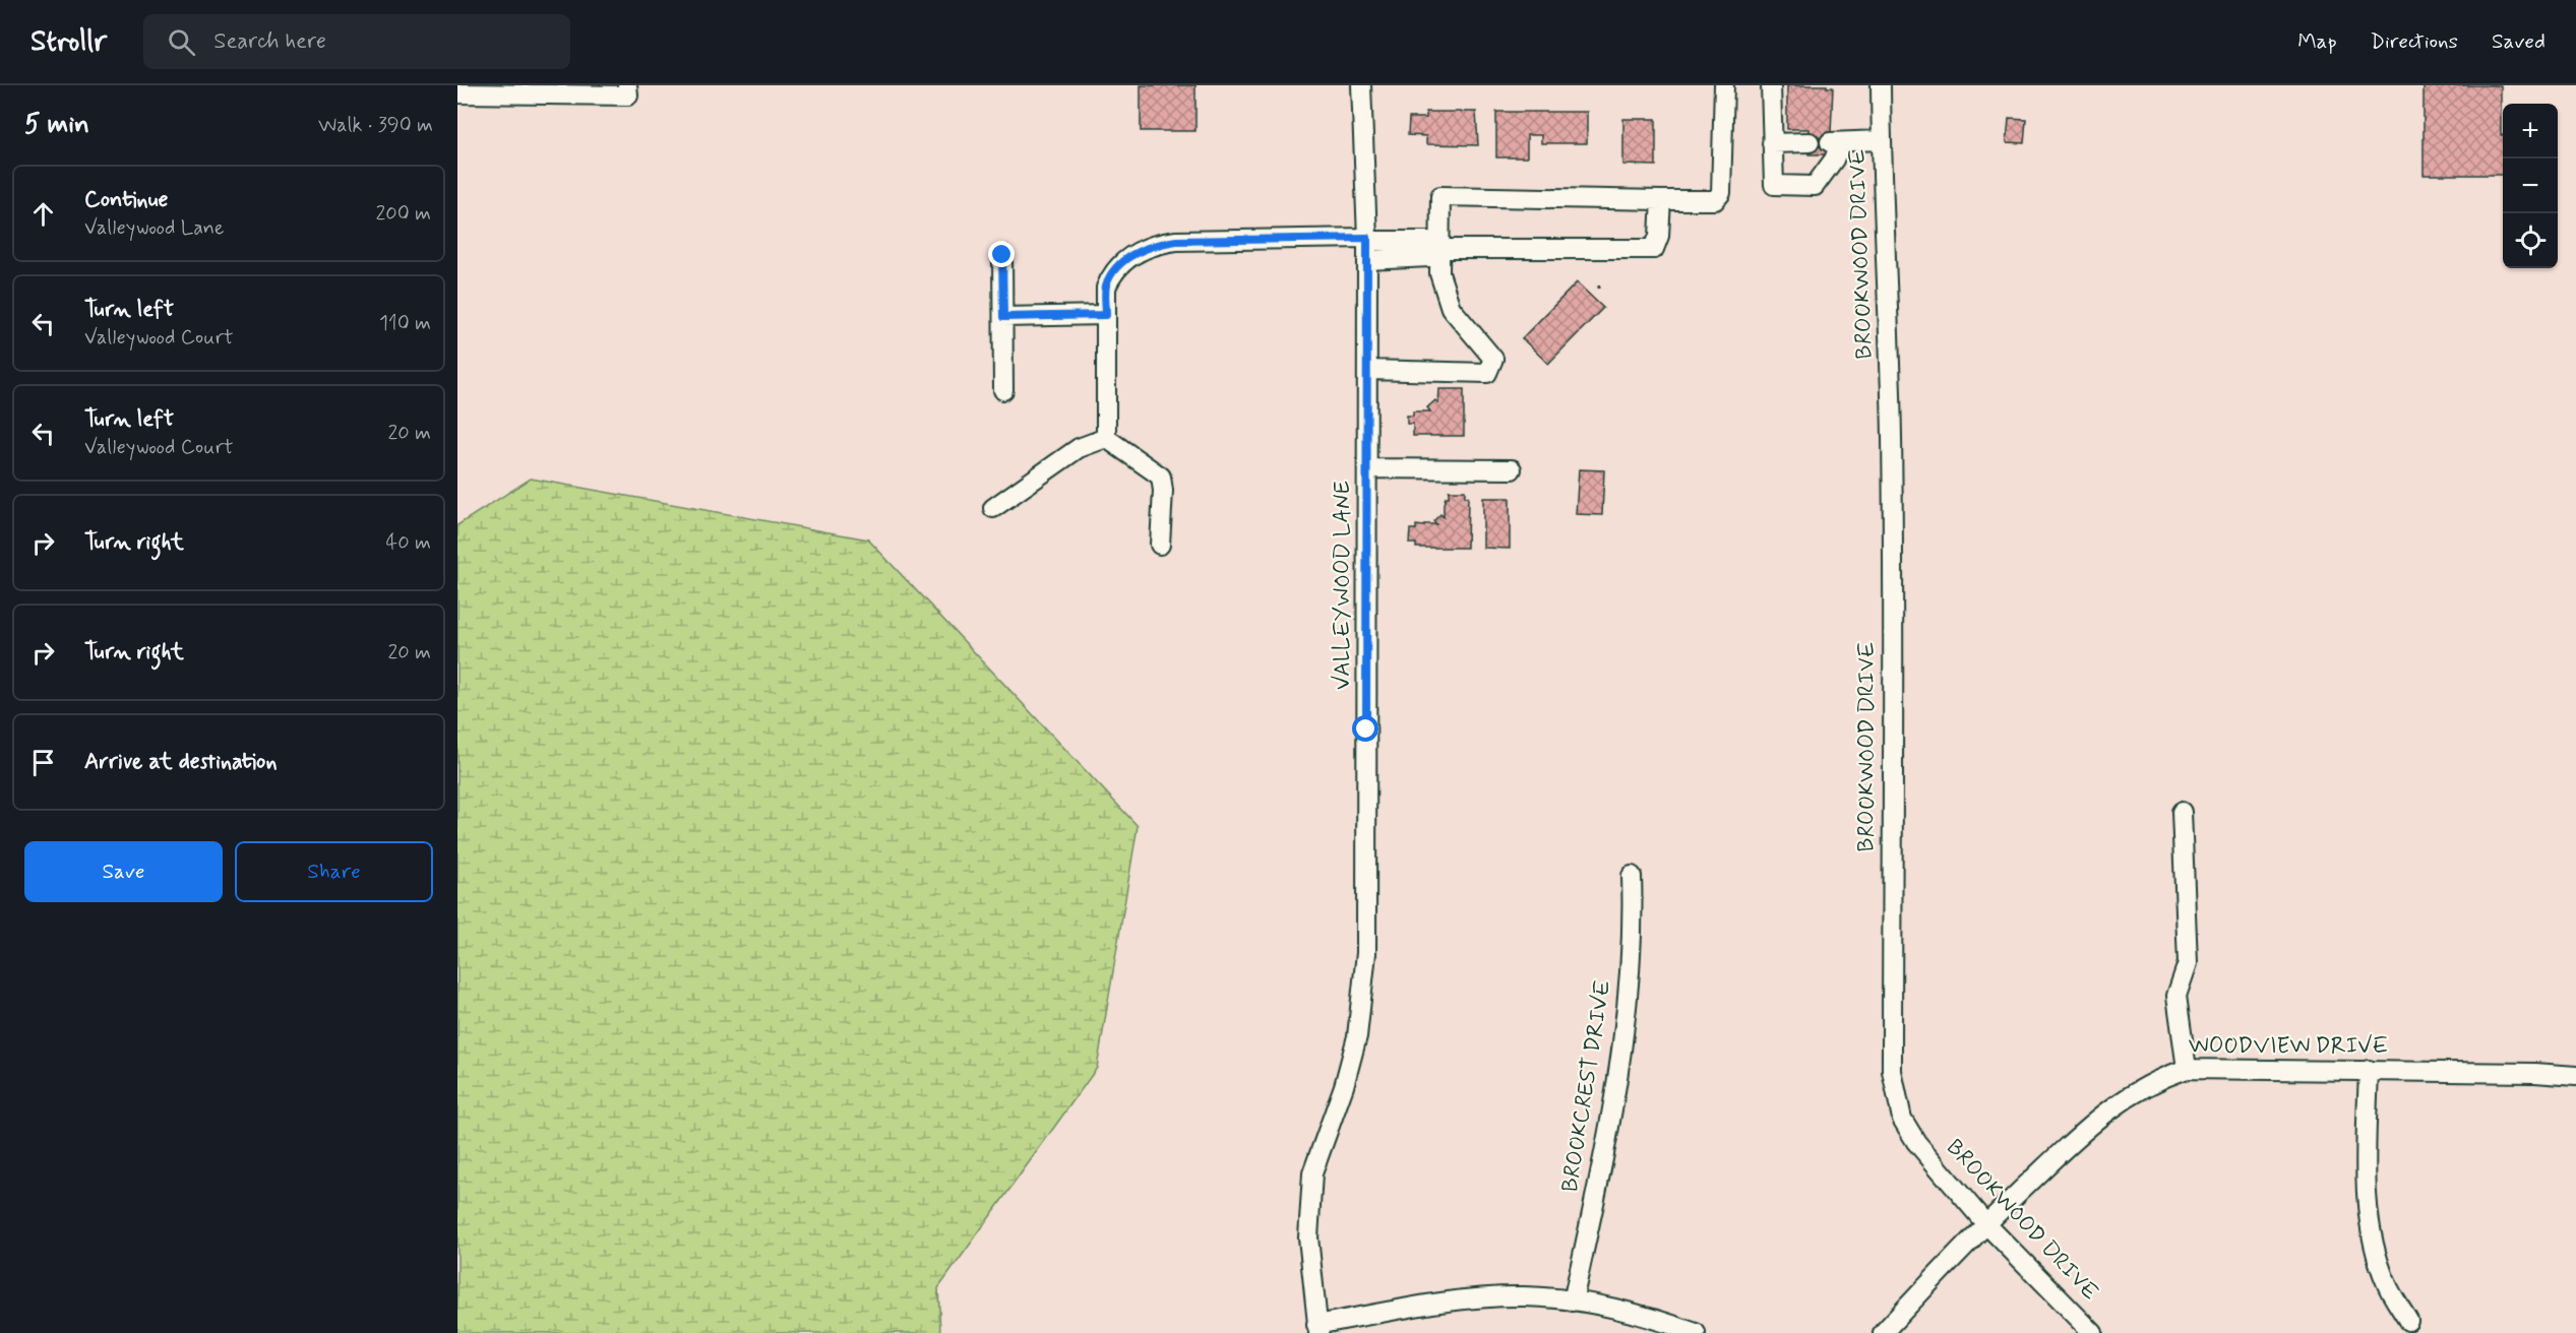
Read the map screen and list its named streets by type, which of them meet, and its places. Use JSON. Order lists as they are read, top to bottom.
{
  "streets": {
    "street": [
      "BROOKWOOD DRIVE",
      "VALLEYWOOD LANE",
      "WOODVIEW DRIVE",
      "BROOKCREST DRIVE"
    ]
  },
  "crossings": [
    ["BROOKWOOD DRIVE", "WOODVIEW DRIVE"]
  ],
  "page": {
    "header": "Strollr",
    "search": "Search here",
    "nav": ["Map", "Directions", "Saved"],
    "heading": ["5 min", "Walk · 390 m"],
    "map_buttons": ["+", "−"],
    "list": [
      ["Continue", "Valleywood Lane", "200 m"],
      ["Turn left", "Valleywood Court", "110 m"],
      ["Turn left", "Valleywood Court", "20 m"],
      ["Turn right", "40 m"],
      ["Turn right", "20 m"],
      "Arrive at destination"
    ],
    "buttons": ["Save", "Share"]
  }
}
